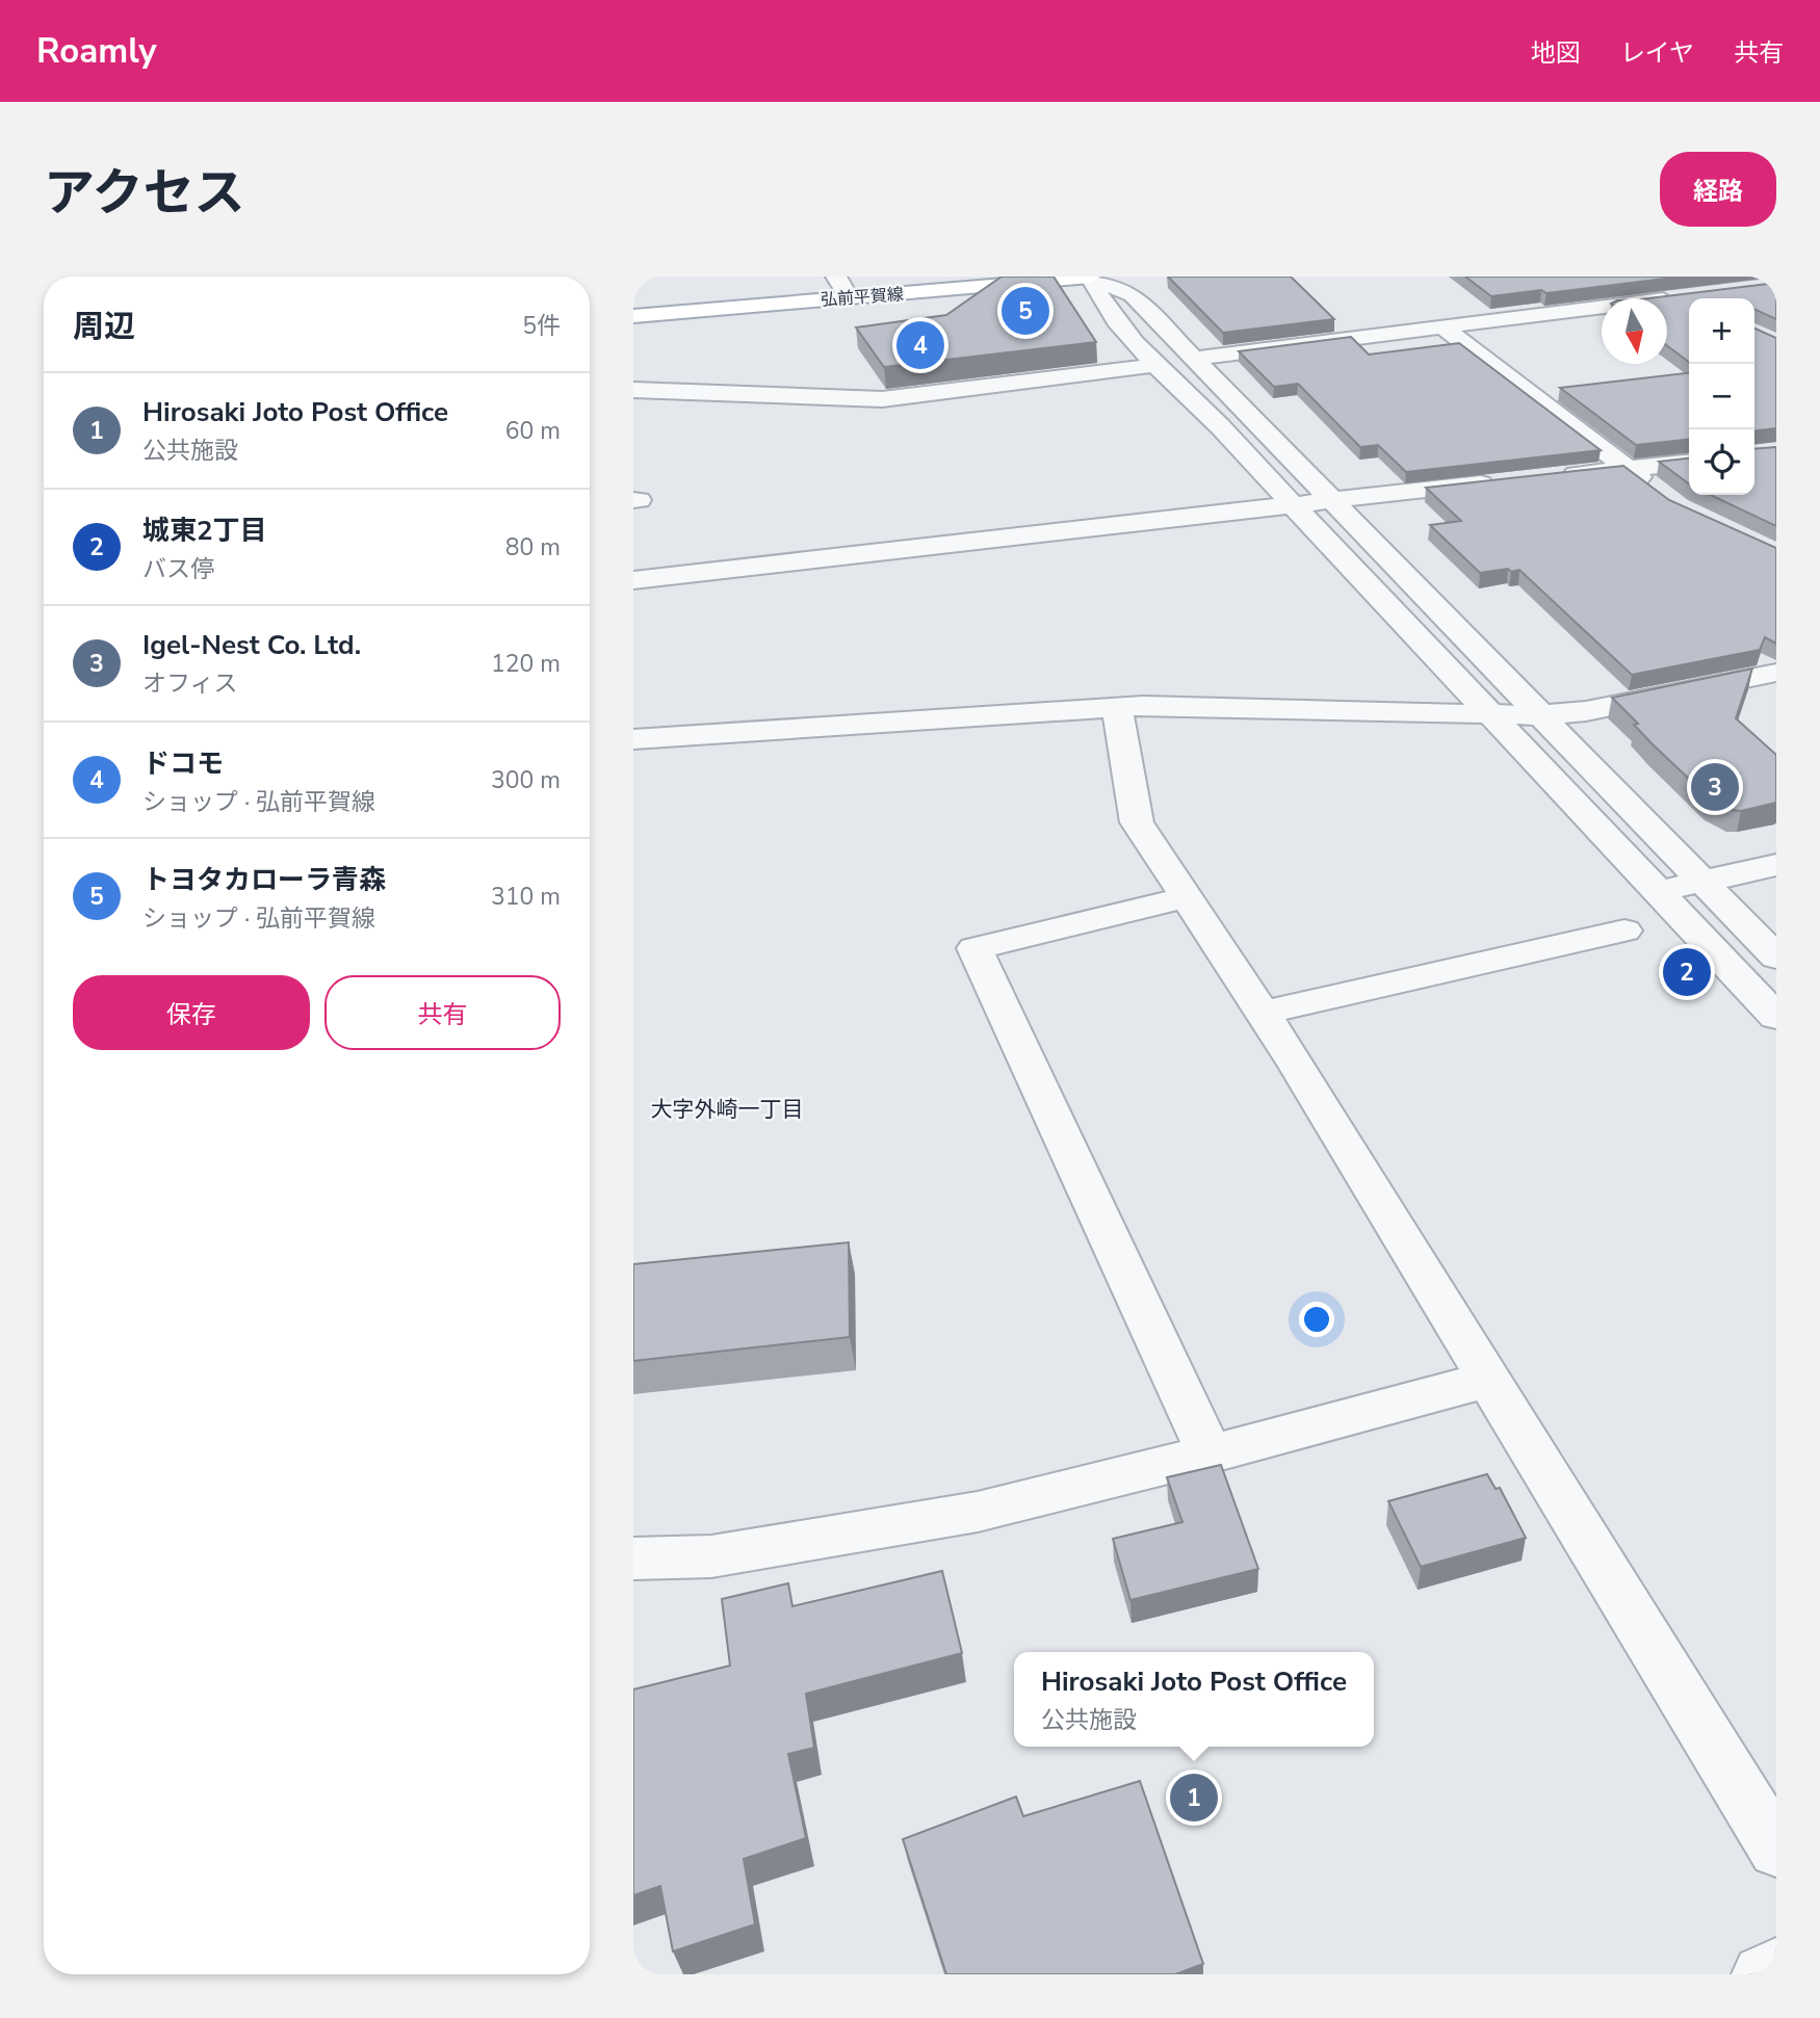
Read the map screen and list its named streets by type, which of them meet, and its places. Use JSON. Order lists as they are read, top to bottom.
{
  "streets": {
    "main road": ["弘前平賀線"]
  },
  "districts": ["大字外崎一丁目"],
  "north": "bottom",
  "page": {
    "header": "Roamly",
    "nav": ["地図", "レイヤ", "共有"],
    "title": "アクセス",
    "buttons": [
      "経路",
      ["保存", "共有"]
    ],
    "heading": ["周辺", "5件"],
    "pins": [
      "5",
      "4",
      "3",
      "2",
      "1"
    ],
    "map_buttons": ["+", "−"],
    "list": [
      {
        "mark": "1",
        "name": "Hirosaki Joto Post Office",
        "note": "公共施設",
        "value": "60 m"
      },
      {
        "mark": "2",
        "name": "城東2丁目",
        "note": "バス停",
        "value": "80 m"
      },
      {
        "mark": "3",
        "name": "Igel-Nest Co. Ltd.",
        "note": "オフィス",
        "value": "120 m"
      },
      {
        "mark": "4",
        "name": "ドコモ",
        "note": "ショップ · 弘前平賀線",
        "value": "300 m"
      },
      {
        "mark": "5",
        "name": "トヨタカローラ青森",
        "note": "ショップ · 弘前平賀線",
        "value": "310 m"
      }
    ],
    "popup": ["Hirosaki Joto Post Office", "公共施設"]
  }
}
